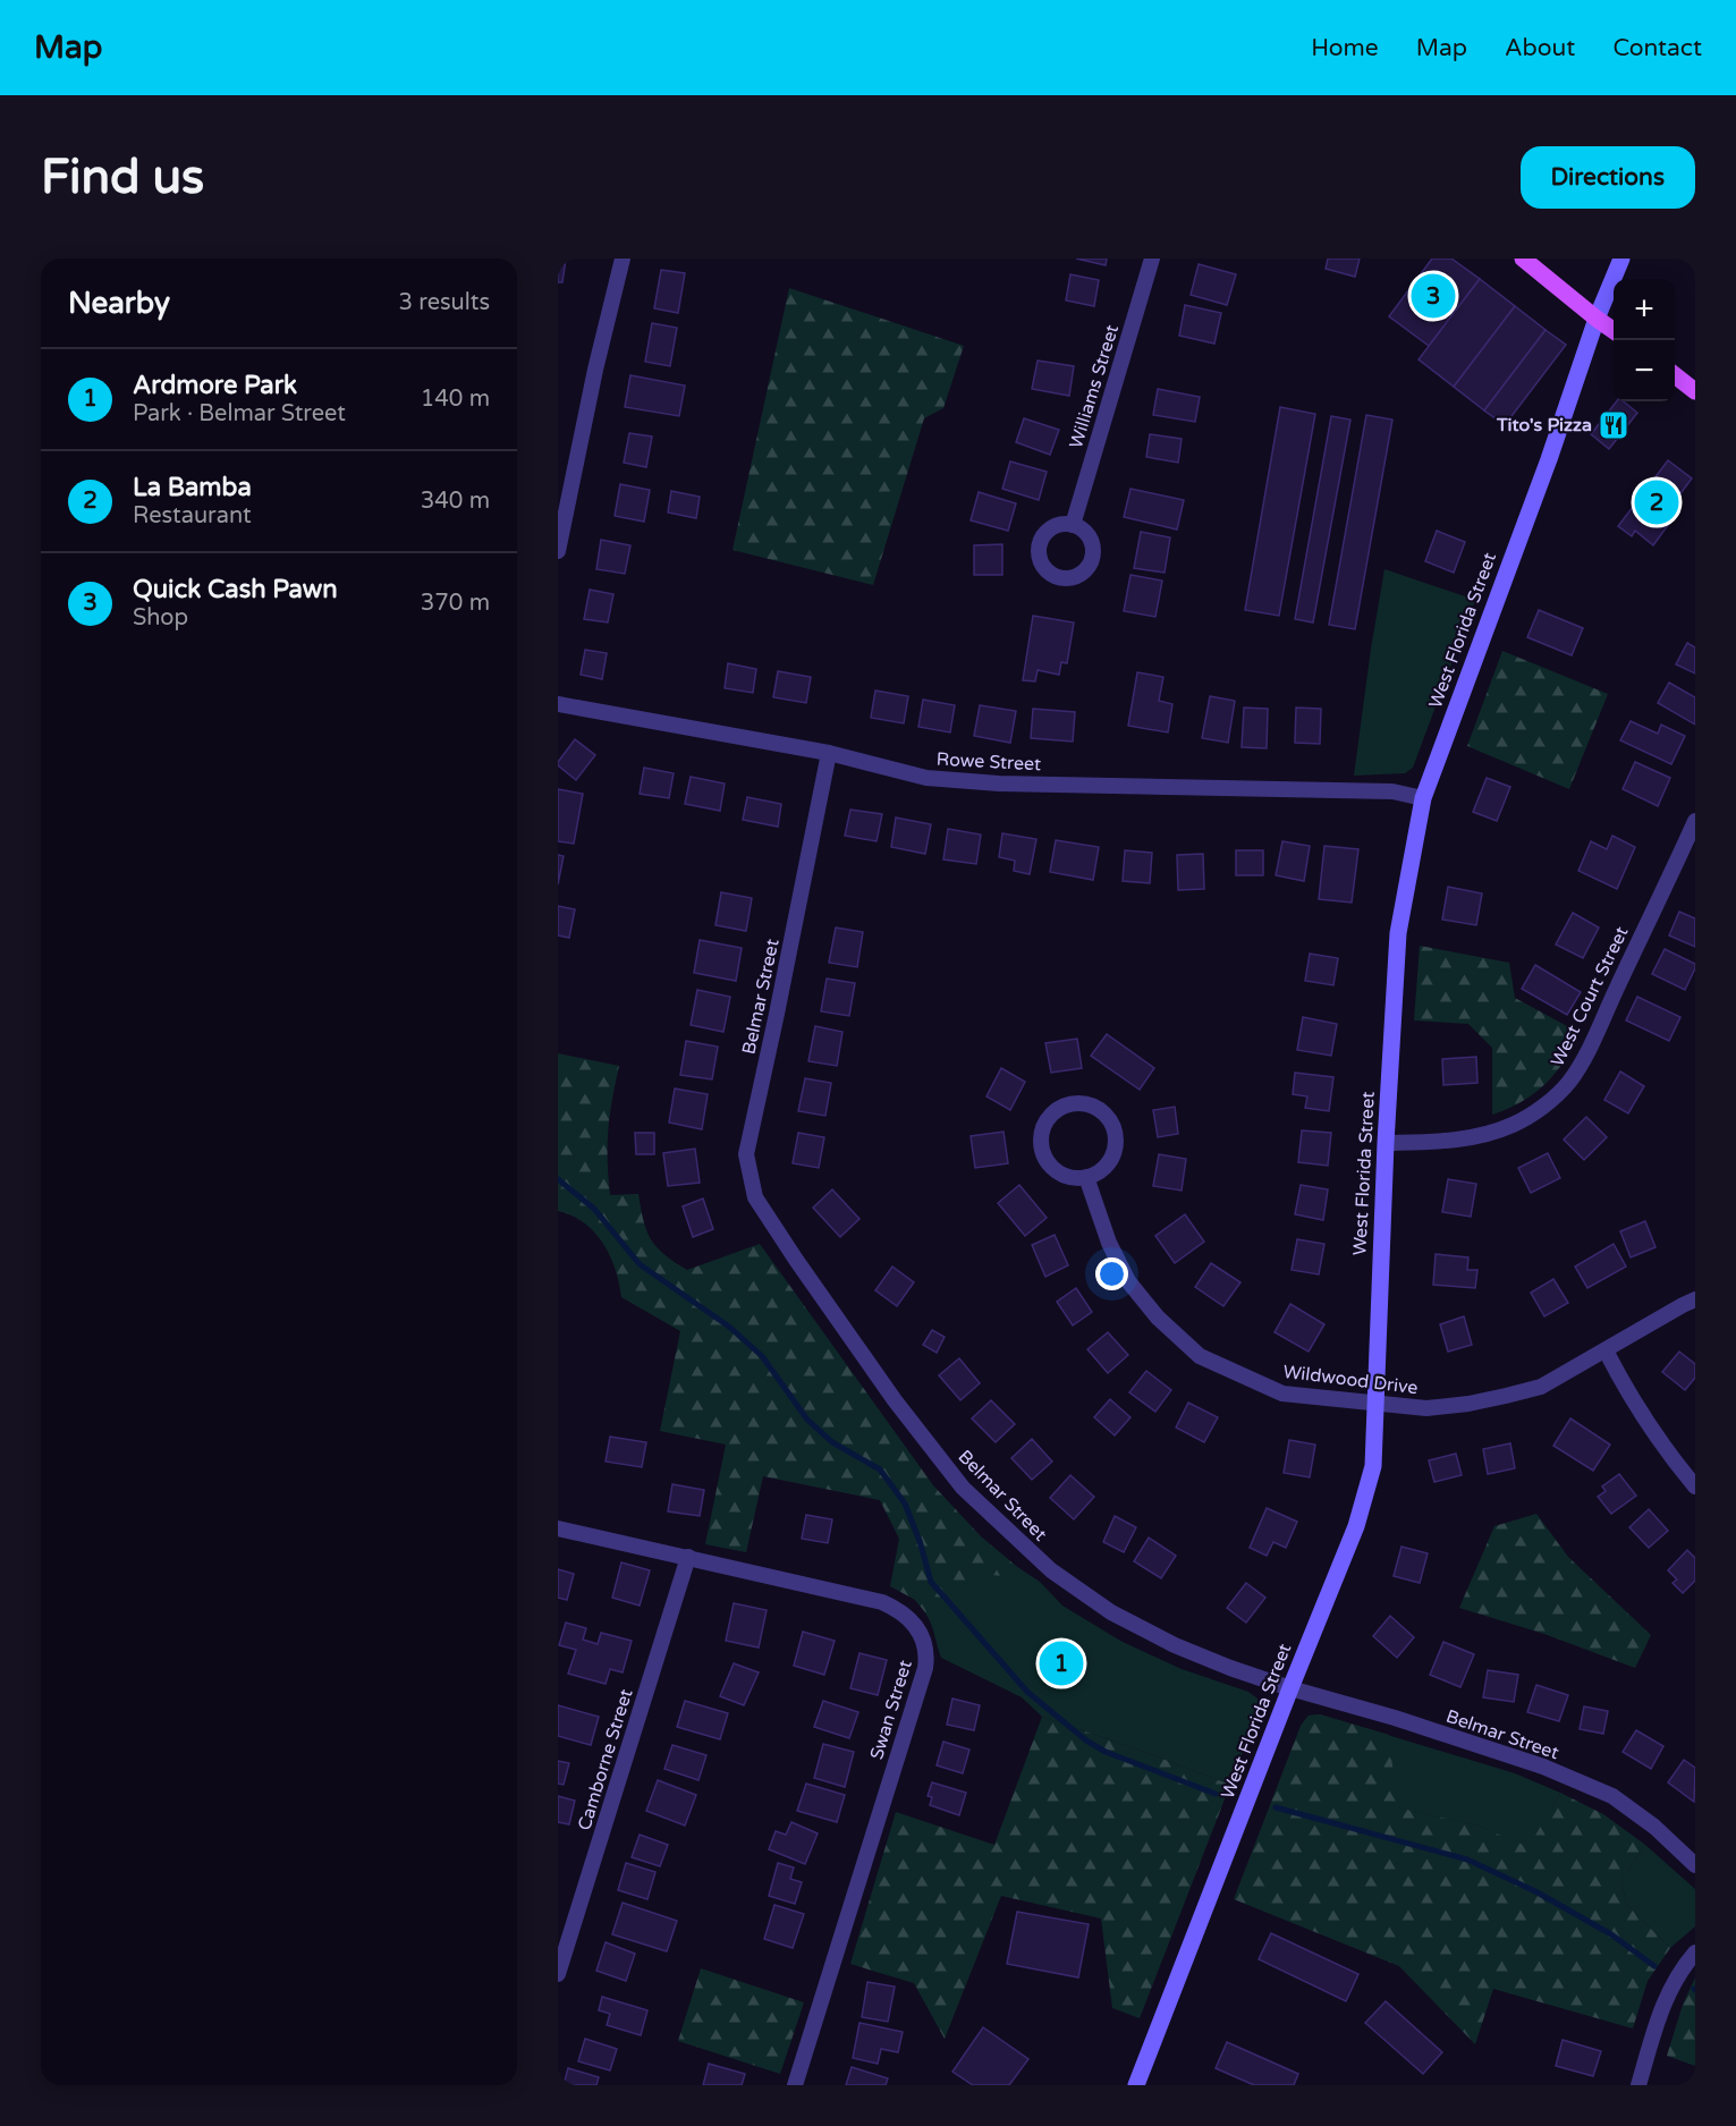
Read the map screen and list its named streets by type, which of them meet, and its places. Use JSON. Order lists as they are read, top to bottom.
{
  "streets": {
    "street": [
      "Williams Street",
      "West Florida Street",
      "Rowe Street",
      "Belmar Street",
      "West Court Street",
      "Wildwood Drive",
      "Swan Street",
      "Camborne Street"
    ]
  },
  "crossings": [
    ["West Florida Street", "Rowe Street"],
    ["West Florida Street", "Belmar Street"],
    ["West Florida Street", "West Court Street"],
    ["West Florida Street", "Wildwood Drive"],
    ["Rowe Street", "Belmar Street"],
    ["Swan Street", "Camborne Street"]
  ],
  "places": {
    "restaurant": ["Tito's Pizza"]
  },
  "page": {
    "header": "Map",
    "nav": [
      "Home",
      "Map",
      "About",
      "Contact"
    ],
    "buttons": "Directions",
    "title": "Find us",
    "heading": ["Nearby", "3 results"],
    "pins": ["3", "2", "1"],
    "map_buttons": ["+", "−"],
    "list": [
      {
        "mark": "1",
        "name": "Ardmore Park",
        "note": "Park · Belmar Street",
        "value": "140 m"
      },
      {
        "mark": "2",
        "name": "La Bamba",
        "note": "Restaurant",
        "value": "340 m"
      },
      {
        "mark": "3",
        "name": "Quick Cash Pawn",
        "note": "Shop",
        "value": "370 m"
      }
    ]
  }
}
